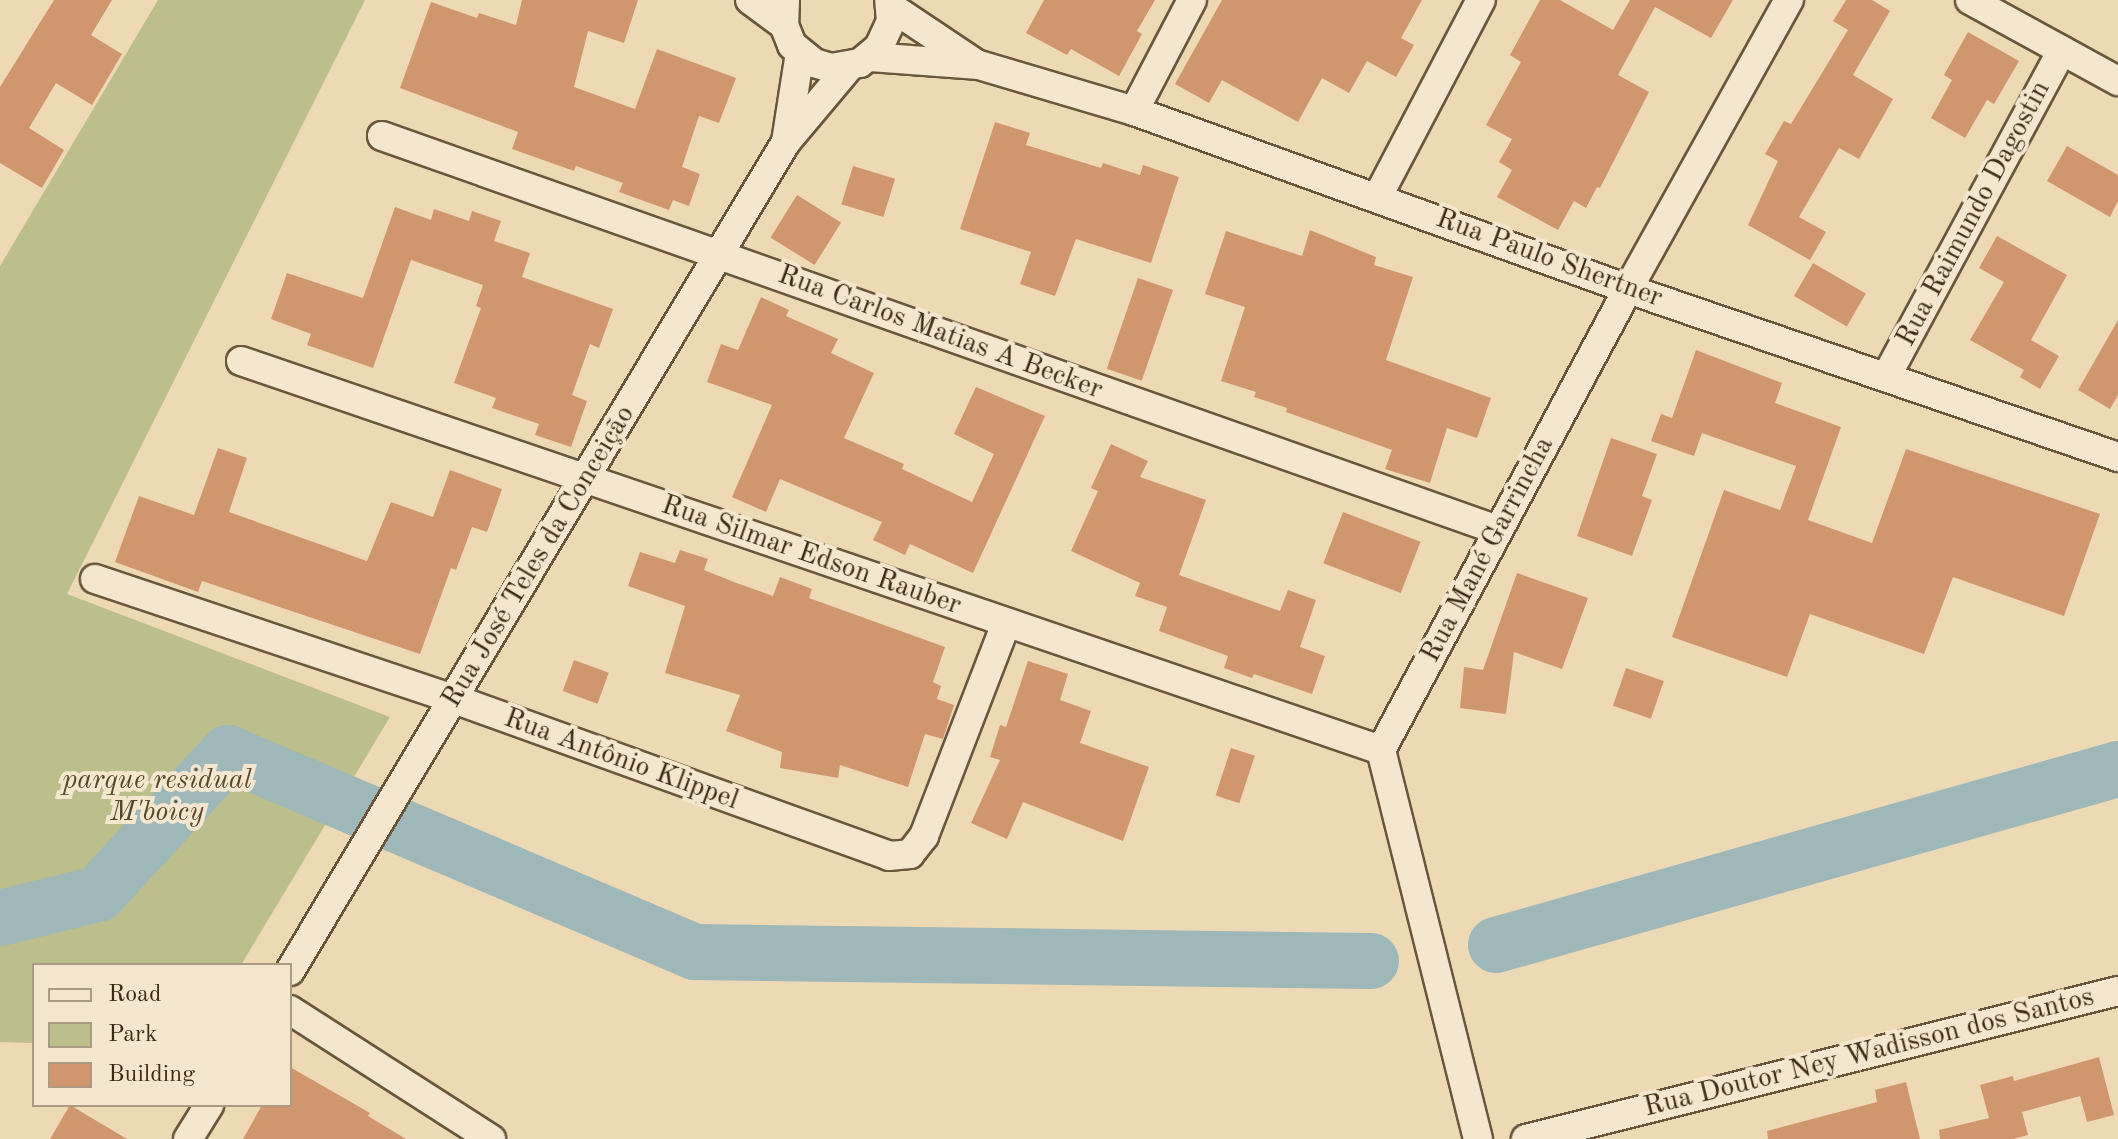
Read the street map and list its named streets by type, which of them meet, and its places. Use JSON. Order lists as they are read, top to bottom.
{
  "streets": {
    "street": [
      "Rua Raimundo Dagostin",
      "Rua Paulo Shertner",
      "Rua Carlos Matias A Becker",
      "Rua Mané Garrincha",
      "Rua Silmar Edson Rauber",
      "Rua José Teles da Conceição",
      "Rua Antônio Klippel",
      "Rua Doutor Ney Wadisson dos Santos"
    ]
  },
  "crossings": [
    ["Rua Raimundo Dagostin", "Rua Paulo Shertner"],
    ["Rua Paulo Shertner", "Rua Mané Garrincha"],
    ["Rua Paulo Shertner", "Rua José Teles da Conceição"],
    ["Rua Carlos Matias A Becker", "Rua Mané Garrincha"],
    ["Rua Carlos Matias A Becker", "Rua José Teles da Conceição"],
    ["Rua Mané Garrincha", "Rua Silmar Edson Rauber"],
    ["Rua Silmar Edson Rauber", "Rua José Teles da Conceição"],
    ["Rua Silmar Edson Rauber", "Rua Antônio Klippel"],
    ["Rua José Teles da Conceição", "Rua Antônio Klippel"]
  ],
  "parks": ["parque residual M'boicy"],
  "legend": ["Road", "Park", "Building"]
}
